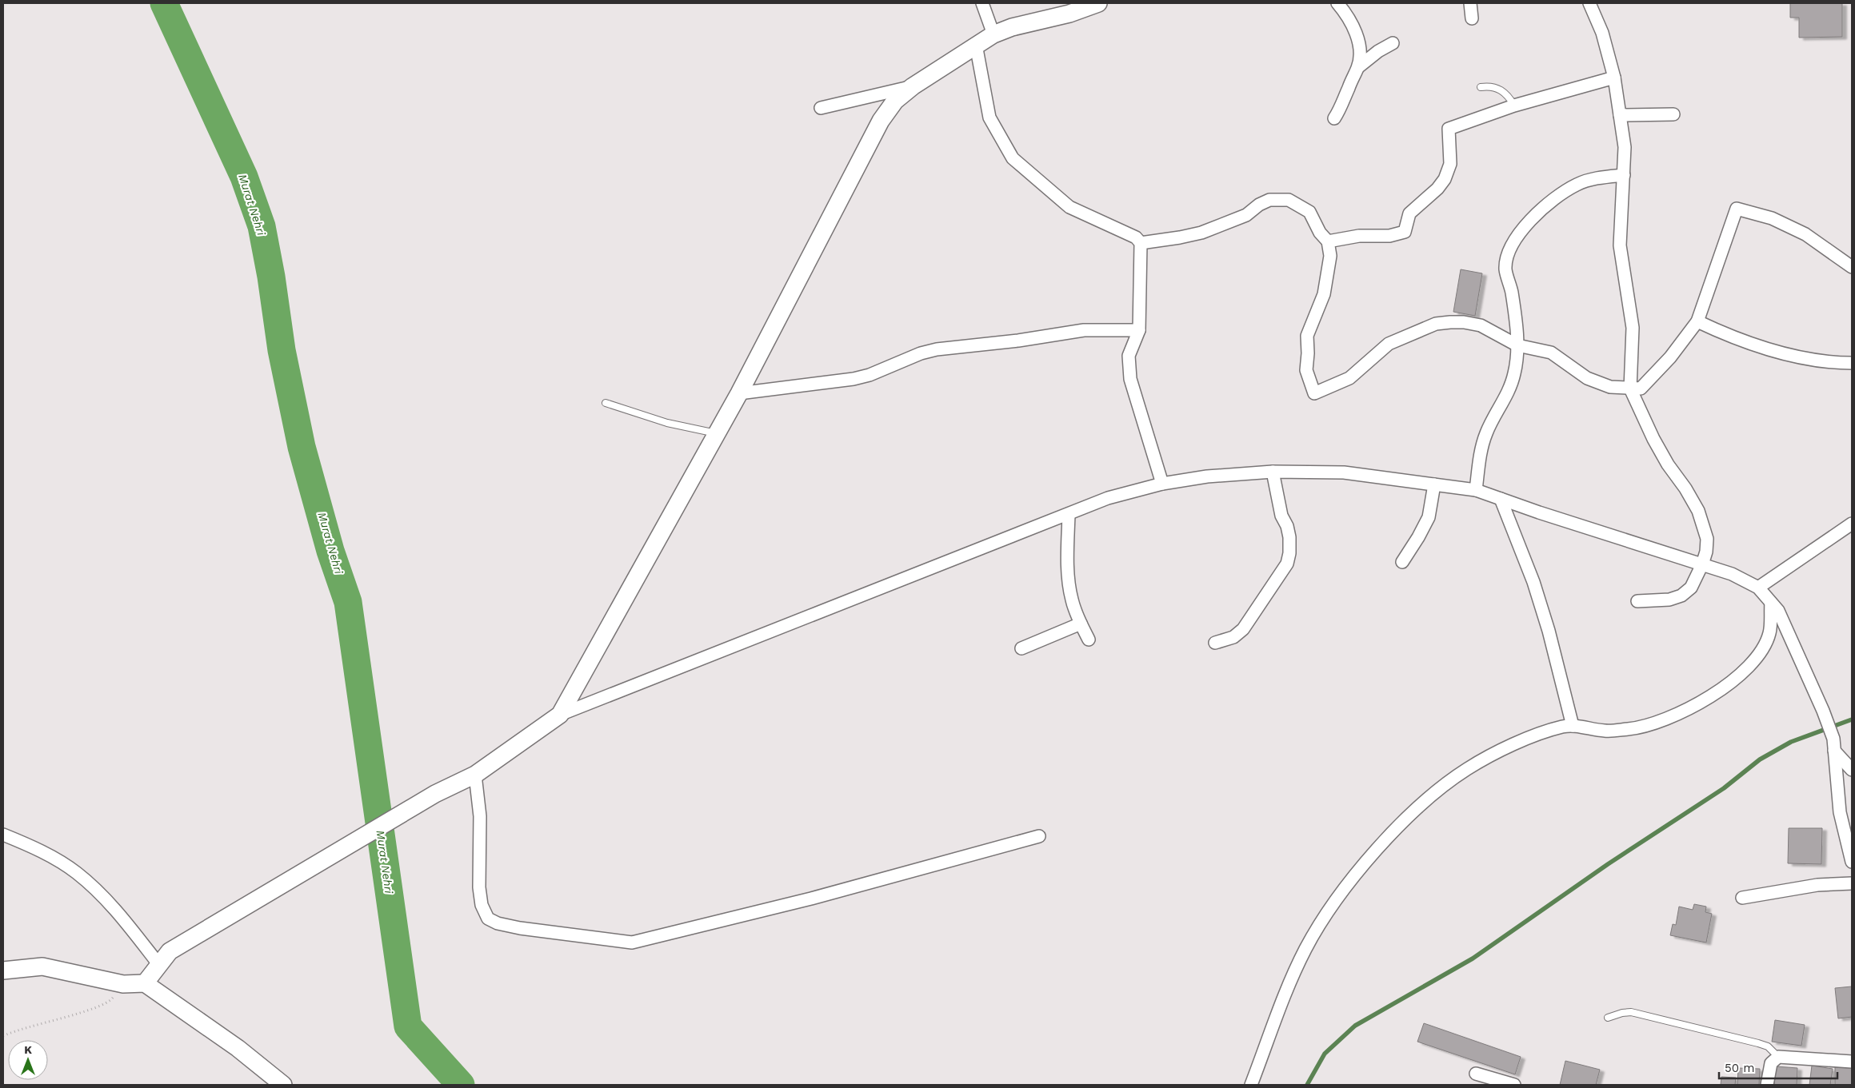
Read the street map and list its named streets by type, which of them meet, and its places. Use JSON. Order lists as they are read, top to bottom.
{
  "water": ["Murat Nehri"],
  "scale_bar": "50 m",
  "north": "top"
}
